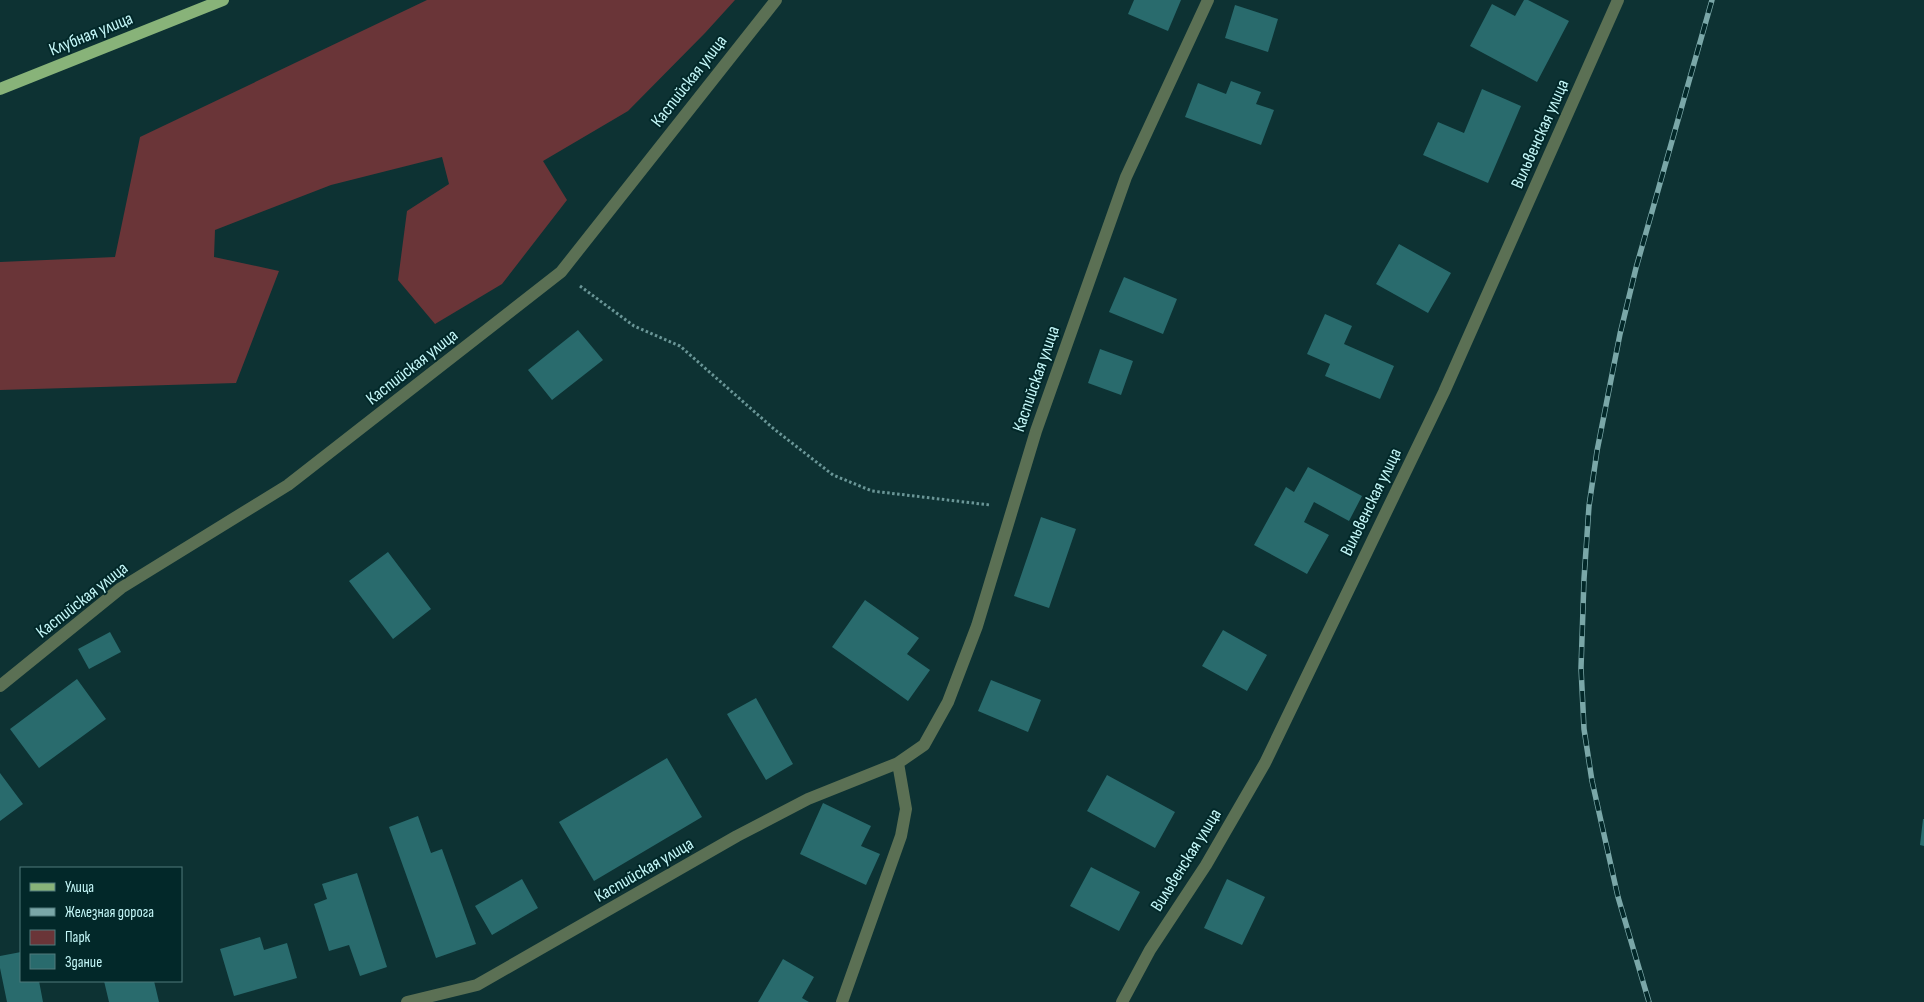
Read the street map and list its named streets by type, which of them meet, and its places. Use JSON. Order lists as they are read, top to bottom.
{
  "streets": {
    "main road": ["Клубная улица"],
    "street": ["Каспийская улица", "Вильвенская улица"]
  },
  "legend": [
    "Улица",
    "Железная дорога",
    "Парк",
    "Здание"
  ]
}
